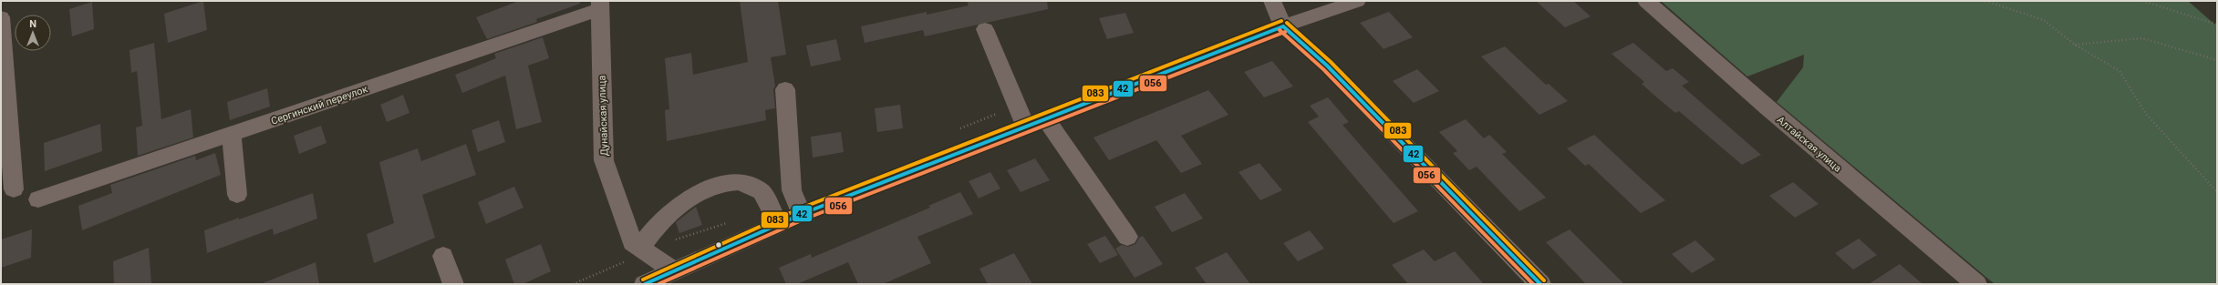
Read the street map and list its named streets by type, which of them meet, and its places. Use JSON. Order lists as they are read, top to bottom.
{
  "streets": {
    "street": ["Сергинский переулок", "Дунайская улица", "Алтайская улица"]
  },
  "crossings": [
    ["Сергинский переулок", "Дунайская улица"]
  ],
  "lines": ["transit line 083", "transit line 42", "transit line 056"],
  "north": "top"
}
